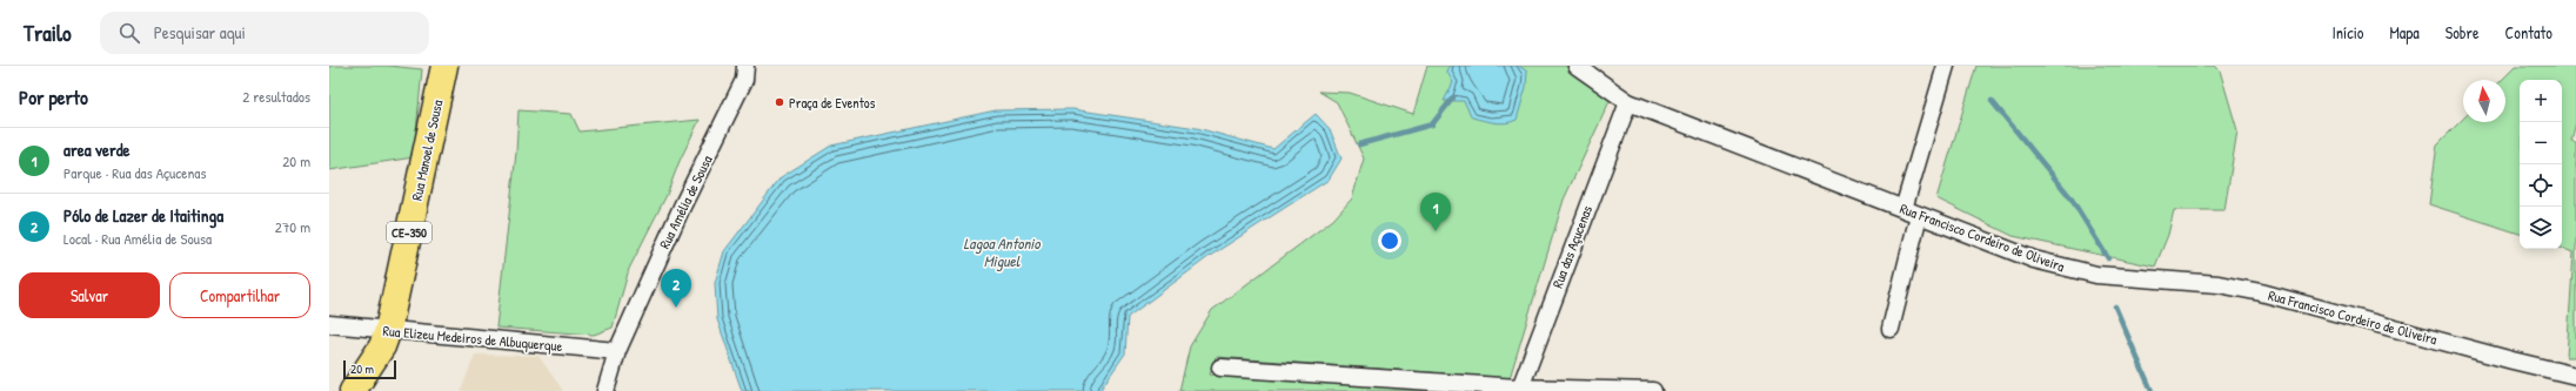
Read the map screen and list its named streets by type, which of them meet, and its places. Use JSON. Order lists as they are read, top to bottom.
{
  "streets": {
    "main road": ["Rua Manoel de Sousa", "CE-350"],
    "street": [
      "Rua Amélia de Sousa",
      "Rua Francisco Cordeiro de Oliveira",
      "Rua das Açucenas",
      "Rua Elizeu Medeiros de Albuquerque"
    ]
  },
  "crossings": [
    ["Rua Manoel de Sousa", "Rua Elizeu Medeiros de Albuquerque"],
    ["Rua Amélia de Sousa", "Rua Elizeu Medeiros de Albuquerque"],
    ["Rua Francisco Cordeiro de Oliveira", "Rua das Açucenas"]
  ],
  "water": ["Lagoa Antonio Miguel"],
  "places": ["Praça de Eventos"],
  "scale_bar": "20 m",
  "north": "top",
  "page": {
    "header": "Trailo",
    "search": "Pesquisar aqui",
    "nav": [
      "Início",
      "Mapa",
      "Sobre",
      "Contato"
    ],
    "heading": ["Por perto", "2 resultados"],
    "map_buttons": ["+", "−"],
    "list": [
      {
        "mark": "1",
        "name": "area verde",
        "note": "Parque · Rua das Açucenas",
        "value": "20 m"
      },
      {
        "mark": "2",
        "name": "Pólo de Lazer de Itaitinga",
        "note": "Local · Rua Amélia de Sousa",
        "value": "270 m"
      }
    ],
    "pins": ["1", "2"],
    "buttons": ["Salvar", "Compartilhar"],
    "scale": "20 m"
  }
}
